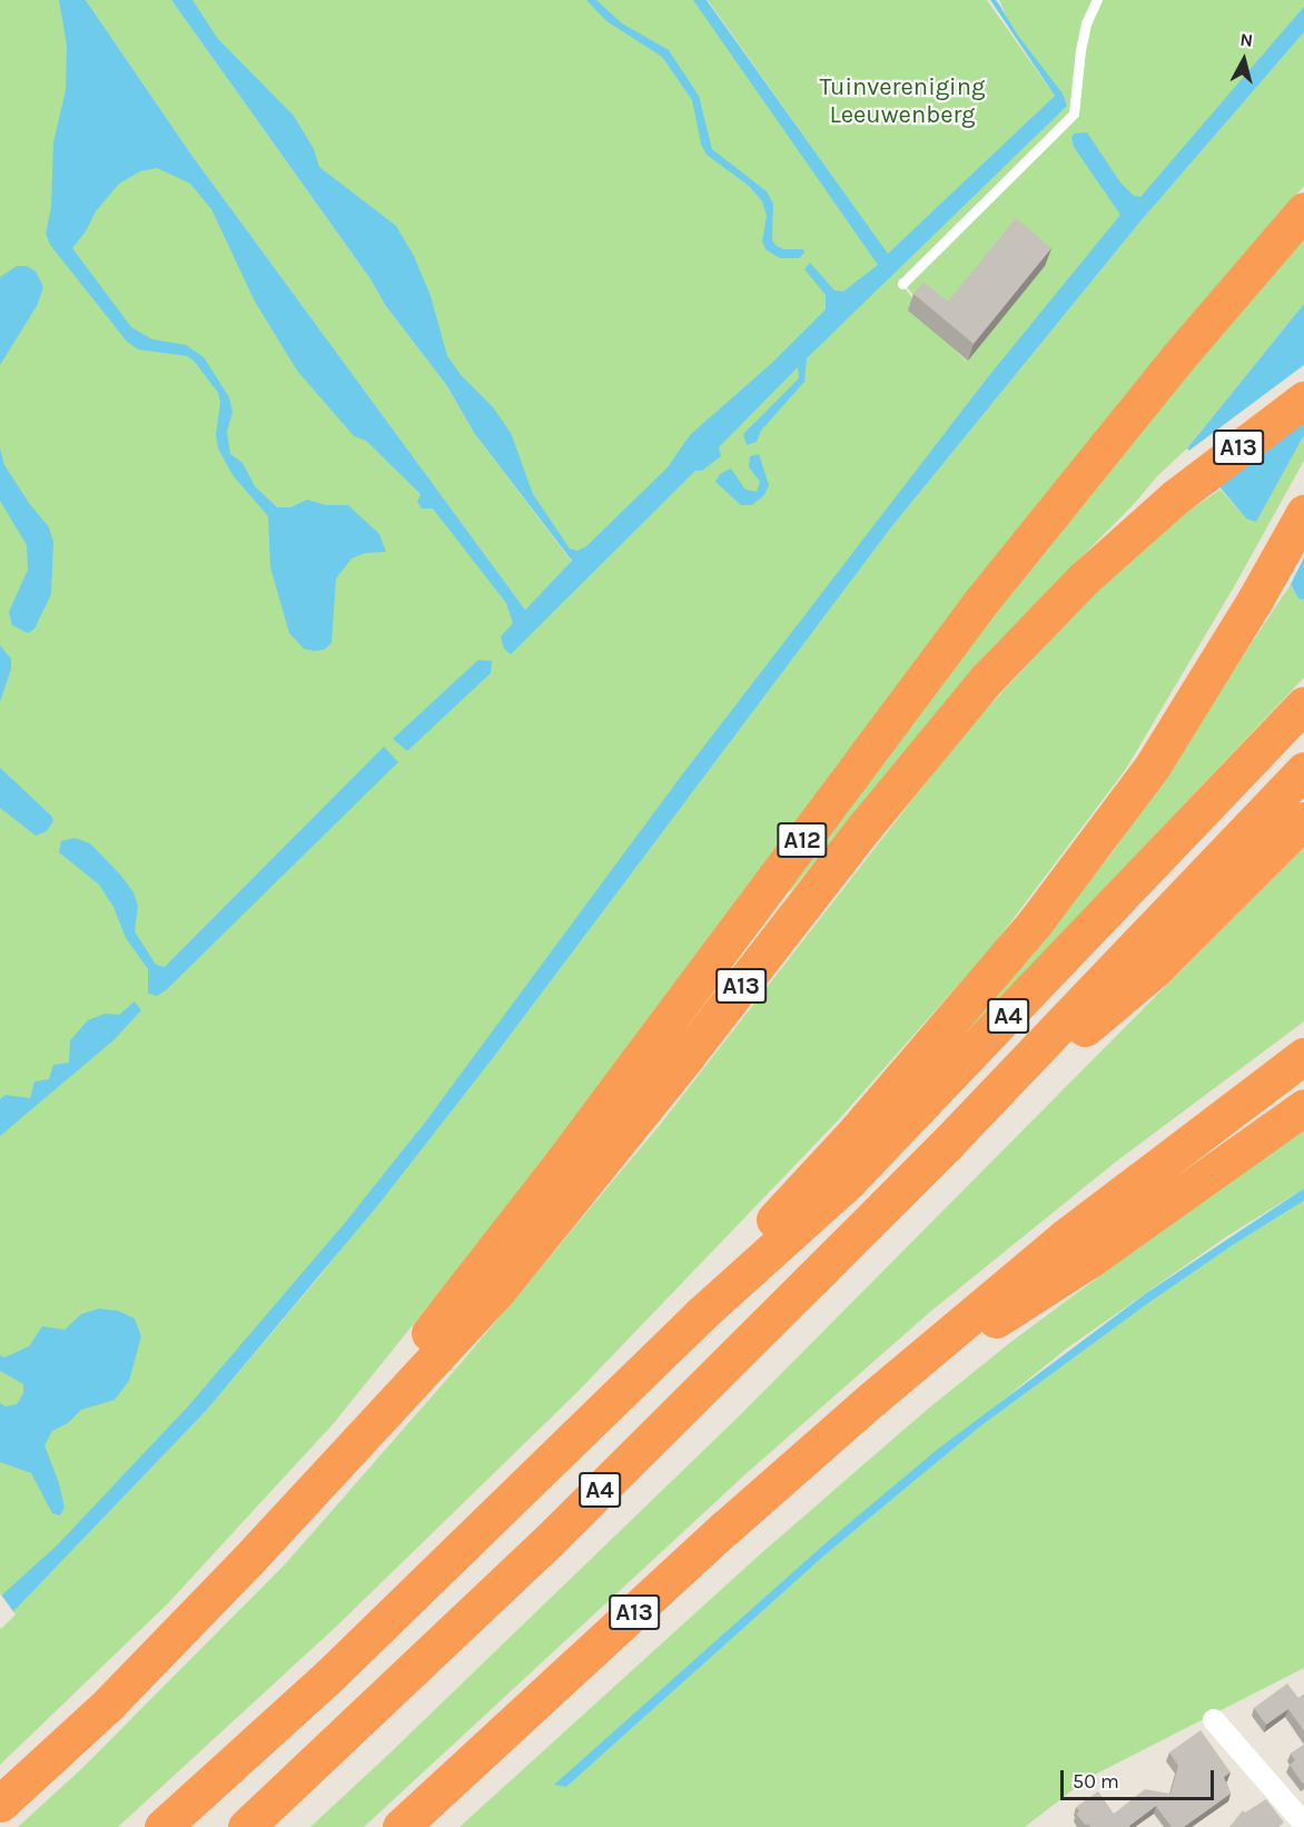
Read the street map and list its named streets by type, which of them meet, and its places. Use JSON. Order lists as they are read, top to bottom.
{
  "streets": {
    "highway": ["A13", "A12", "A4"]
  },
  "crossings": [
    ["A13", "A12"]
  ],
  "parks": ["Tuinvereniging Leeuwenberg"],
  "scale_bar": "50 m",
  "north": "top"
}
